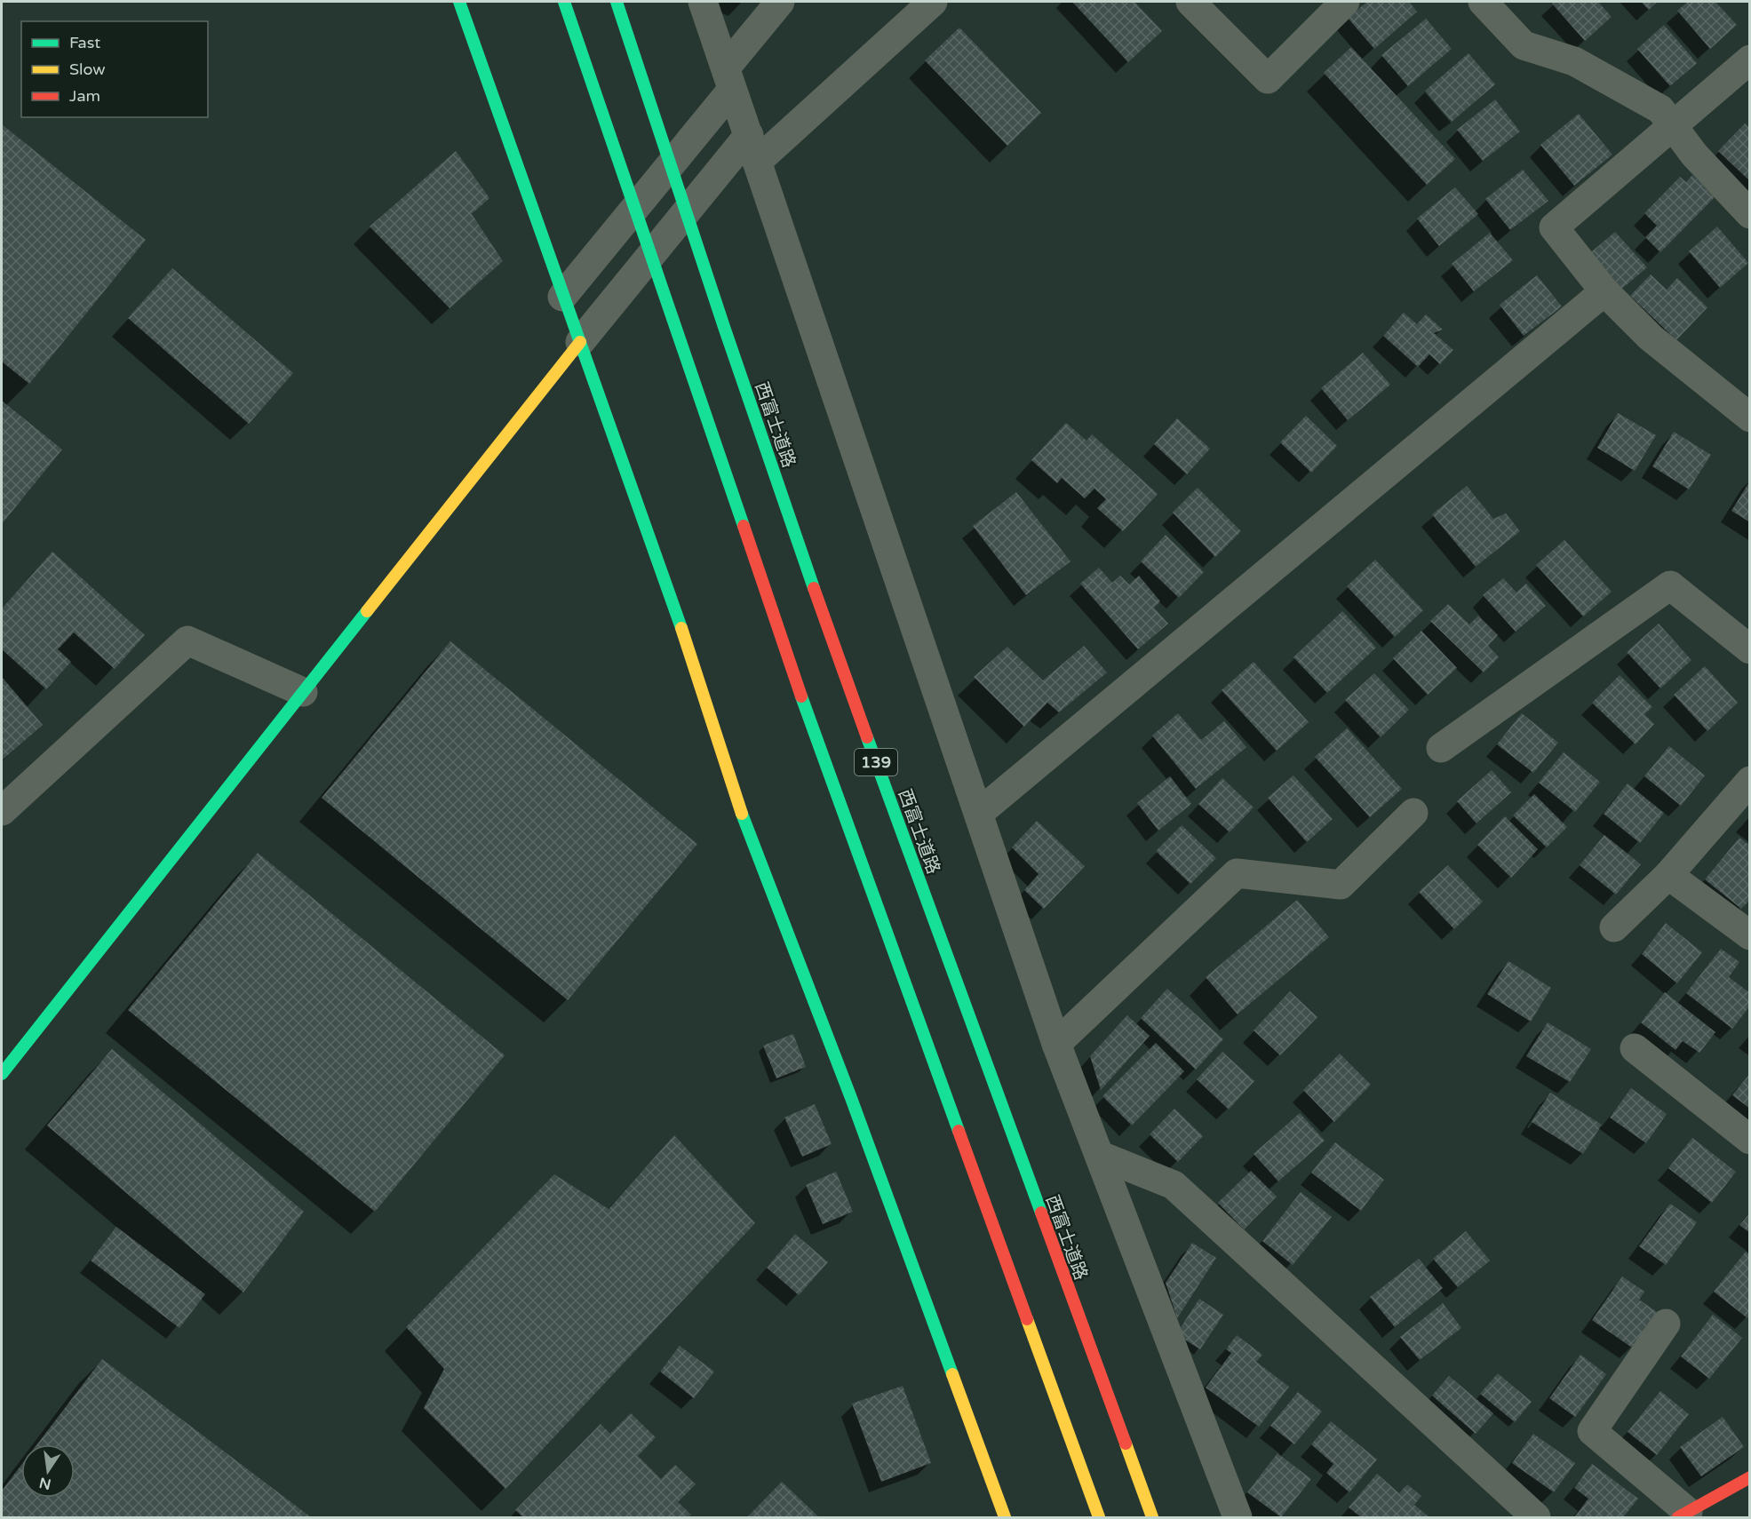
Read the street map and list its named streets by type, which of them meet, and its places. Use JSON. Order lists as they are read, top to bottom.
{
  "streets": {
    "main road": ["西富士道路", "139"]
  },
  "legend": ["Fast", "Slow", "Jam"],
  "north": "bottom"
}
